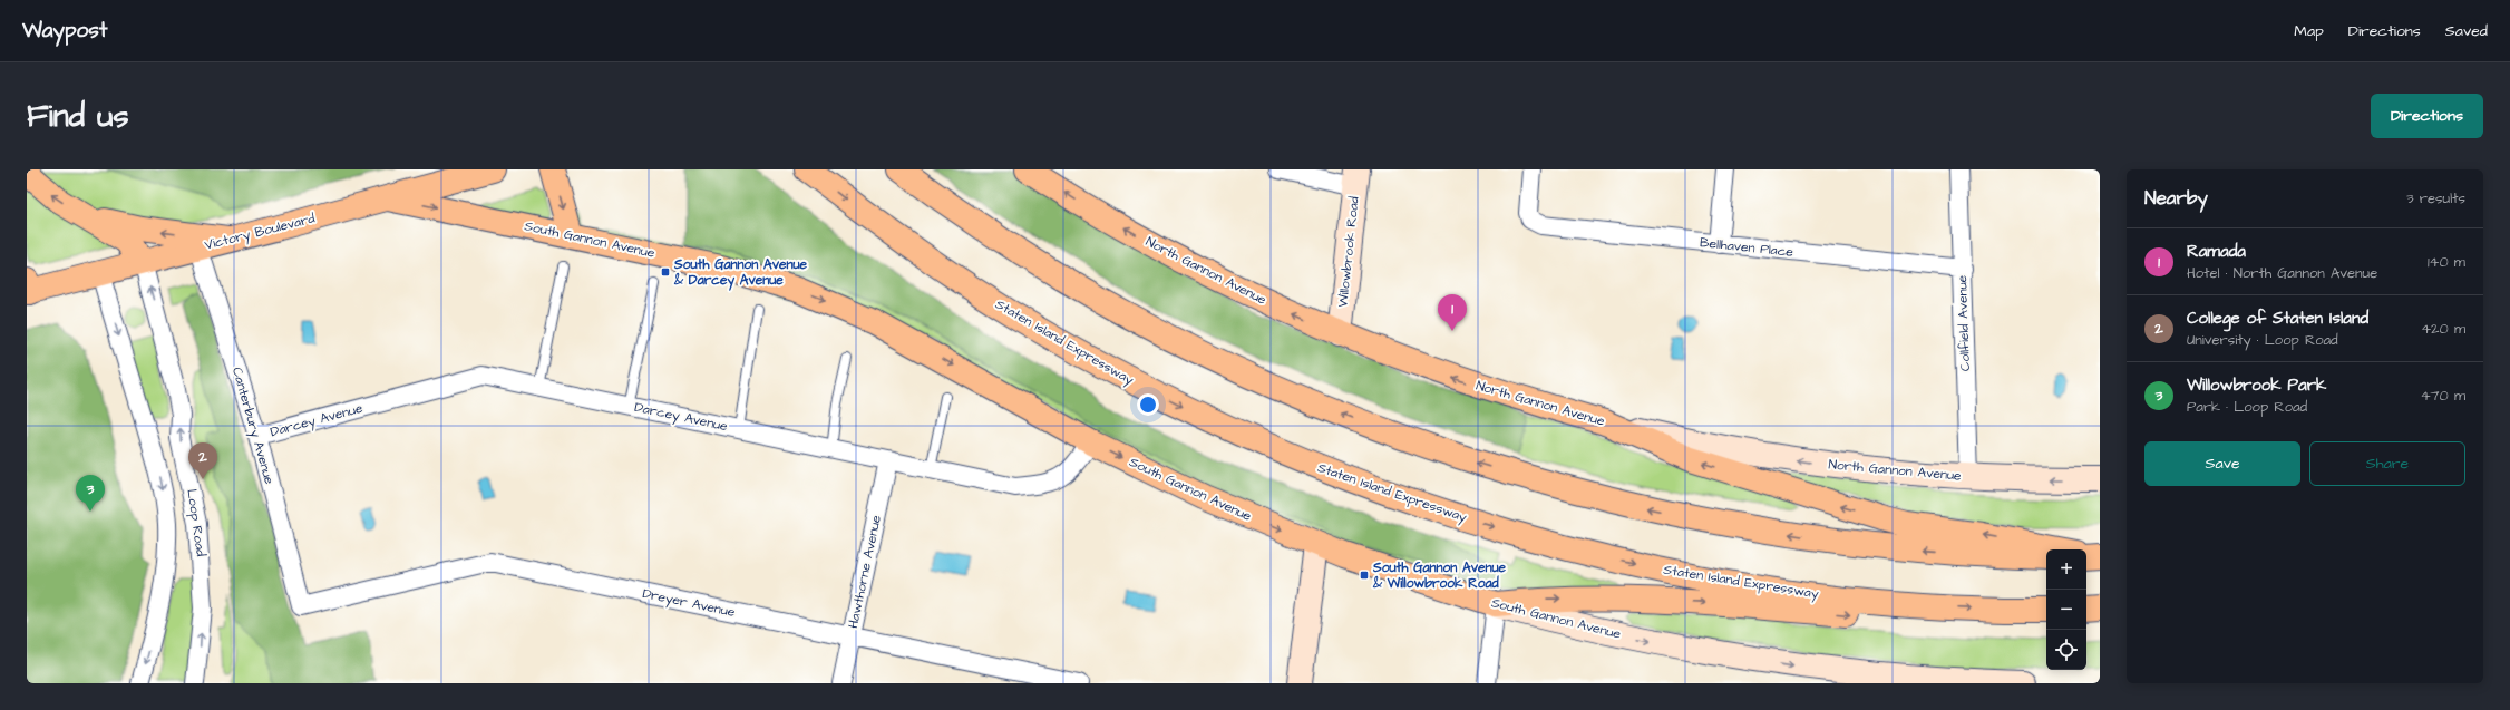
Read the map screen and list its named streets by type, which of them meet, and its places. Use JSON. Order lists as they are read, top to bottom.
{
  "streets": {
    "main road": [
      "Victory Boulevard",
      "South Gannon Avenue",
      "Willowbrook Road",
      "North Gannon Avenue",
      "Staten Island Expressway"
    ],
    "street": [
      "Bellhaven Place",
      "Collfield Avenue",
      "Darcey Avenue",
      "Canterbury Avenue",
      "Loop Road",
      "Hawthorne Avenue",
      "Dreyer Avenue"
    ]
  },
  "crossings": [
    ["Victory Boulevard", "South Gannon Avenue"],
    ["Victory Boulevard", "Canterbury Avenue"],
    ["Victory Boulevard", "Loop Road"],
    ["South Gannon Avenue", "Darcey Avenue"],
    ["Bellhaven Place", "Collfield Avenue"],
    ["Willowbrook Road", "North Gannon Avenue"],
    ["North Gannon Avenue", "Collfield Avenue"],
    ["Darcey Avenue", "Canterbury Avenue"],
    ["Darcey Avenue", "Hawthorne Avenue"],
    ["Canterbury Avenue", "Dreyer Avenue"],
    ["Hawthorne Avenue", "Dreyer Avenue"]
  ],
  "places": {
    "transit": ["South Gannon Avenue & Darcey Avenue", "South Gannon Avenue & Willowbrook Road"]
  },
  "page": {
    "header": "Waypost",
    "nav": ["Map", "Directions", "Saved"],
    "buttons": [
      "Directions",
      ["Save", "Share"]
    ],
    "title": "Find us",
    "heading": ["Nearby", "3 results"],
    "list": [
      {
        "mark": "1",
        "name": "Ramada",
        "note": "Hotel · North Gannon Avenue",
        "value": "140 m"
      },
      {
        "mark": "2",
        "name": "College of Staten Island",
        "note": "University · Loop Road",
        "value": "420 m"
      },
      {
        "mark": "3",
        "name": "Willowbrook Park",
        "note": "Park · Loop Road",
        "value": "470 m"
      }
    ],
    "pins": ["1", "2", "3"],
    "map_buttons": ["+", "−"]
  }
}
